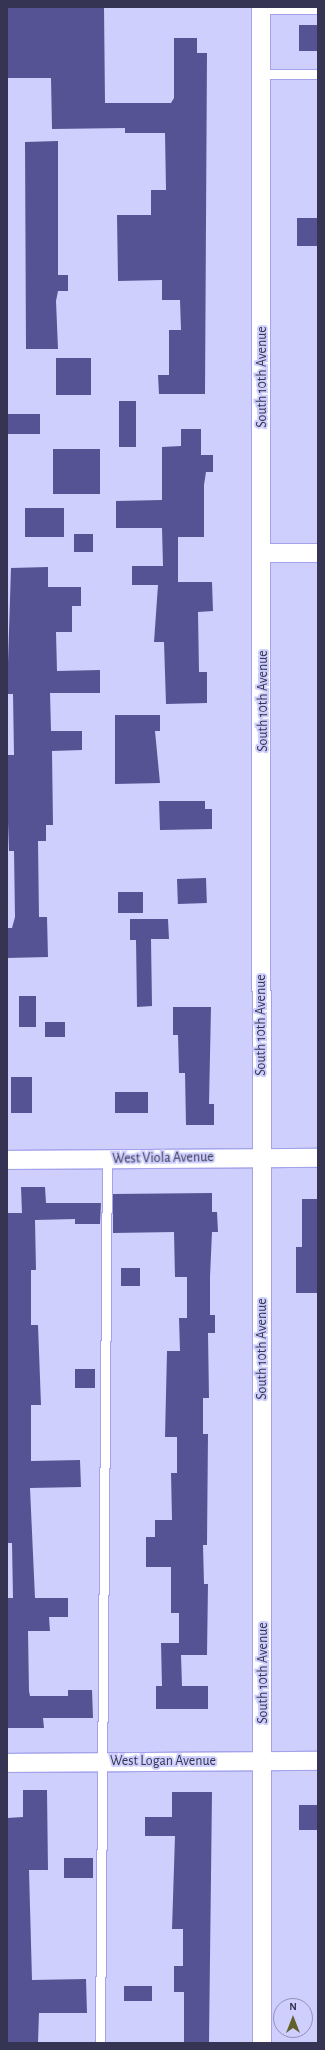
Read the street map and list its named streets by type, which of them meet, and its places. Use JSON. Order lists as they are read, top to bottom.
{
  "streets": {
    "street": ["South 10th Avenue", "West Viola Avenue", "West Logan Avenue"]
  },
  "crossings": [
    ["South 10th Avenue", "West Viola Avenue"],
    ["South 10th Avenue", "West Logan Avenue"]
  ],
  "north": "top"
}
